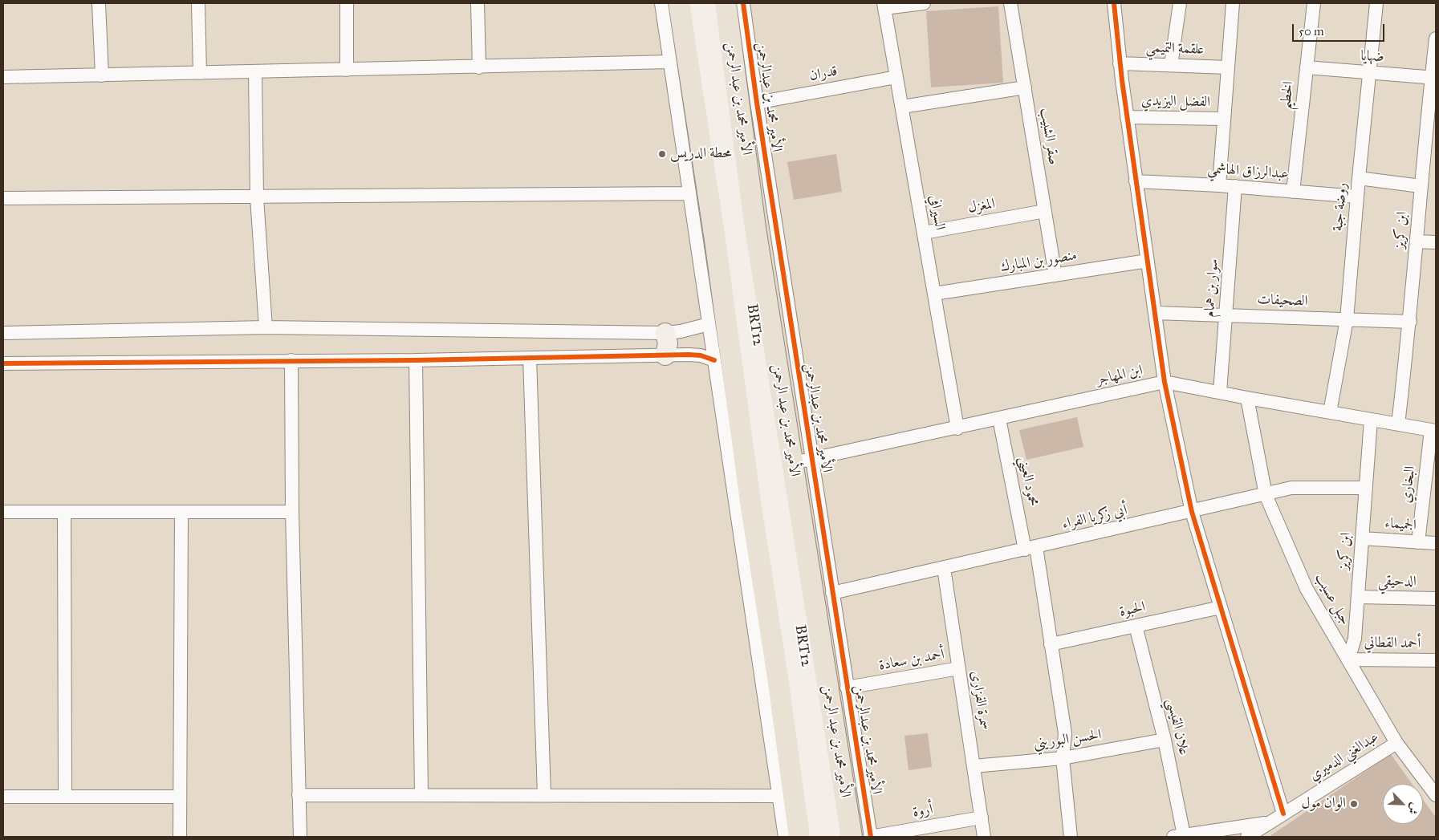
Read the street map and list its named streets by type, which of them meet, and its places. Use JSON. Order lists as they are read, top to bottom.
{
  "streets": {
    "main road": ["الأمير محمد بن عبد الرحمن", "BRT12"],
    "street": [
      "علقمة التميمي",
      "ضهايا",
      "قدران",
      "الخطيم",
      "الأمير محمد بن عبدالرحمن",
      "الفضل اليزيدي",
      "صقر الشبيب",
      "عبدالرزاق الهاشمي",
      "المغزل",
      "روضة جبة",
      "السيرافي",
      "ابن كريز",
      "منصور بن المبارك",
      "سوار بن همام",
      "الصحيفات",
      "ابن المهاجر",
      "محمود العيني",
      "البخاري",
      "أبي زكريا الفراء",
      "الجميماء",
      "الدحيقي",
      "جبل عسيب",
      "الحبوة",
      "أحمد القطاني",
      "أحمد بن سعادة",
      "سمرة الفزارى",
      "علان القيسي",
      "الحسن البوريني",
      "عبدالغني الدميري",
      "أروة"
    ]
  },
  "crossings": [
    ["ضهايا", "الخطيم"],
    ["ضهايا", "روضة جبة"],
    ["ضهايا", "ابن كريز"],
    ["قدران", "الأمير محمد بن عبدالرحمن"],
    ["قدران", "السيرافي"],
    ["الخطيم", "عبدالرزاق الهاشمي"],
    ["الأمير محمد بن عبدالرحمن", "الأمير محمد بن عبد الرحمن"],
    ["الأمير محمد بن عبدالرحمن", "ابن المهاجر"],
    ["الأمير محمد بن عبدالرحمن", "أبي زكريا الفراء"],
    ["الأمير محمد بن عبدالرحمن", "أحمد بن سعادة"],
    ["الأمير محمد بن عبدالرحمن", "أروة"],
    ["الأمير محمد بن عبد الرحمن", "ابن المهاجر"],
    ["صقر الشبيب", "المغزل"],
    ["صقر الشبيب", "منصور بن المبارك"],
    ["عبدالرزاق الهاشمي", "روضة جبة"],
    ["عبدالرزاق الهاشمي", "سوار بن همام"],
    ["المغزل", "السيرافي"],
    ["روضة جبة", "الصحيفات"],
    ["روضة جبة", "ابن المهاجر"],
    ["السيرافي", "منصور بن المبارك"],
    ["السيرافي", "ابن المهاجر"],
    ["ابن كريز", "الصحيفات"],
    ["ابن كريز", "ابن المهاجر"],
    ["ابن كريز", "أبي زكريا الفراء"],
    ["ابن كريز", "الجميماء"],
    ["ابن كريز", "الدحيقي"],
    ["ابن كريز", "جبل عسيب"],
    ["ابن كريز", "أحمد القطاني"],
    ["سوار بن همام", "الصحيفات"],
    ["سوار بن همام", "ابن المهاجر"],
    ["ابن المهاجر", "محمود العيني"],
    ["ابن المهاجر", "البخاري"],
    ["ابن المهاجر", "جبل عسيب"],
    ["محمود العيني", "أبي زكريا الفراء"],
    ["محمود العيني", "الحبوة"],
    ["محمود العيني", "الحسن البوريني"],
    ["البخاري", "الجميماء"],
    ["أبي زكريا الفراء", "جبل عسيب"],
    ["أبي زكريا الفراء", "سمرة الفزارى"],
    ["جبل عسيب", "أحمد القطاني"],
    ["جبل عسيب", "عبدالغني الدميري"],
    ["الحبوة", "علان القيسي"],
    ["أحمد بن سعادة", "سمرة الفزارى"],
    ["سمرة الفزارى", "الحسن البوريني"],
    ["سمرة الفزارى", "أروة"],
    ["علان القيسي", "الحسن البوريني"],
    ["علان القيسي", "عبدالغني الدميري"]
  ],
  "places": ["محطة الدريس", "الوان مول"],
  "scale_bar": "50 m",
  "north": "bottom right"
}
